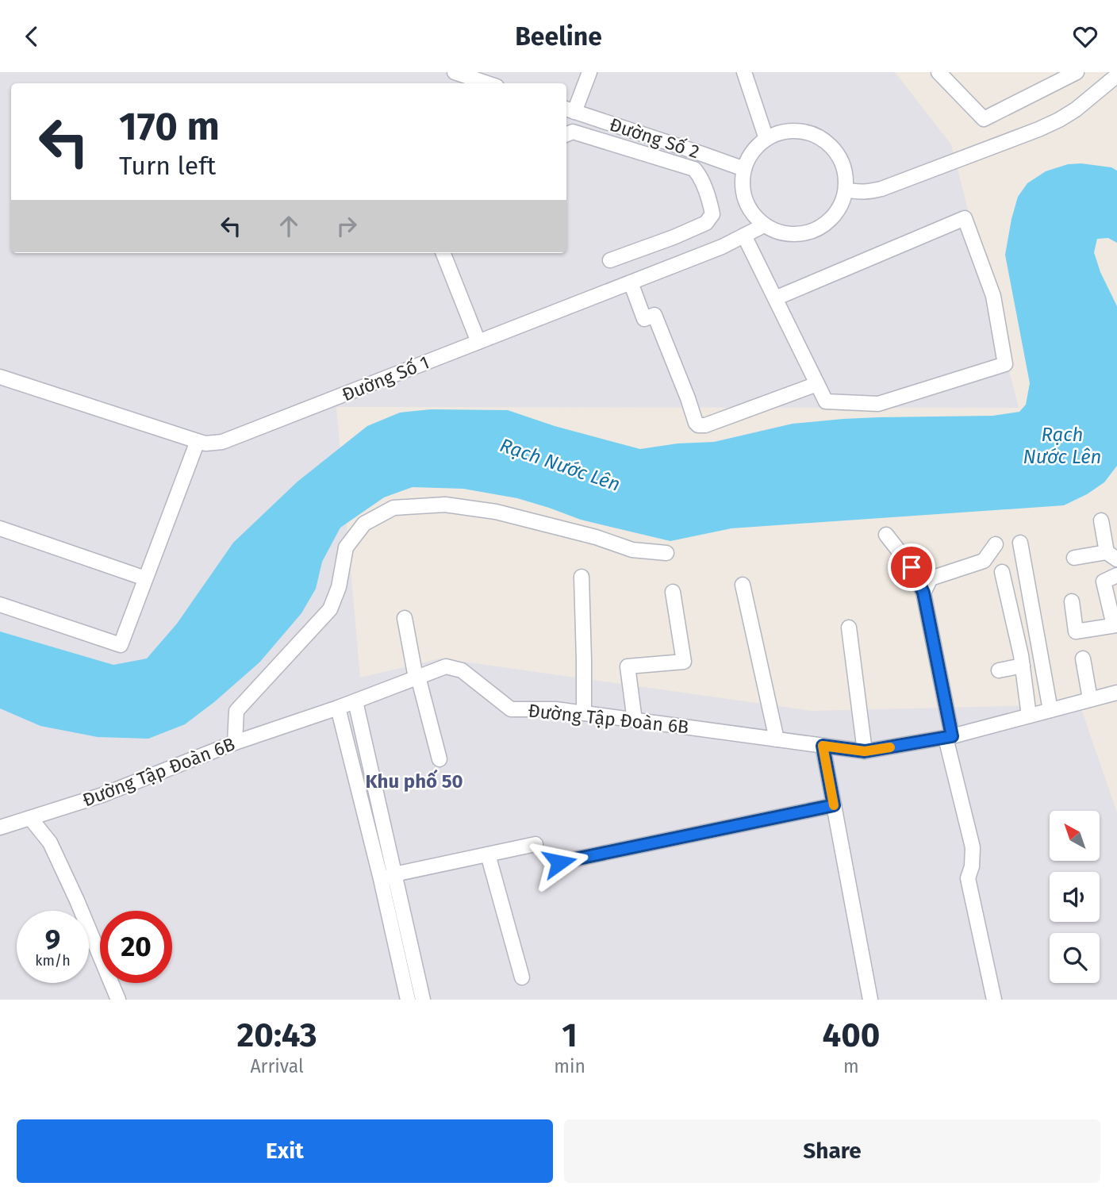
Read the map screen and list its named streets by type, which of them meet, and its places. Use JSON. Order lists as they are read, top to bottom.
{
  "streets": {
    "street": ["Đường Số 2", "Đường Số 1", "Đường Tập Đoàn 6B"]
  },
  "crossings": [
    ["Đường Số 2", "Đường Số 1"]
  ],
  "districts": ["Khu phố 50"],
  "water": ["Rạch Nước Lên"],
  "north": "top left",
  "page": {
    "header": "Beeline",
    "turn": ["170 m", "Turn left"],
    "speed": "9 km/h",
    "limit": "20",
    "eta": [
      "20:43",
      "Arrival",
      "1",
      "min",
      "400",
      "m"
    ],
    "buttons": ["Exit", "Share"]
  }
}
